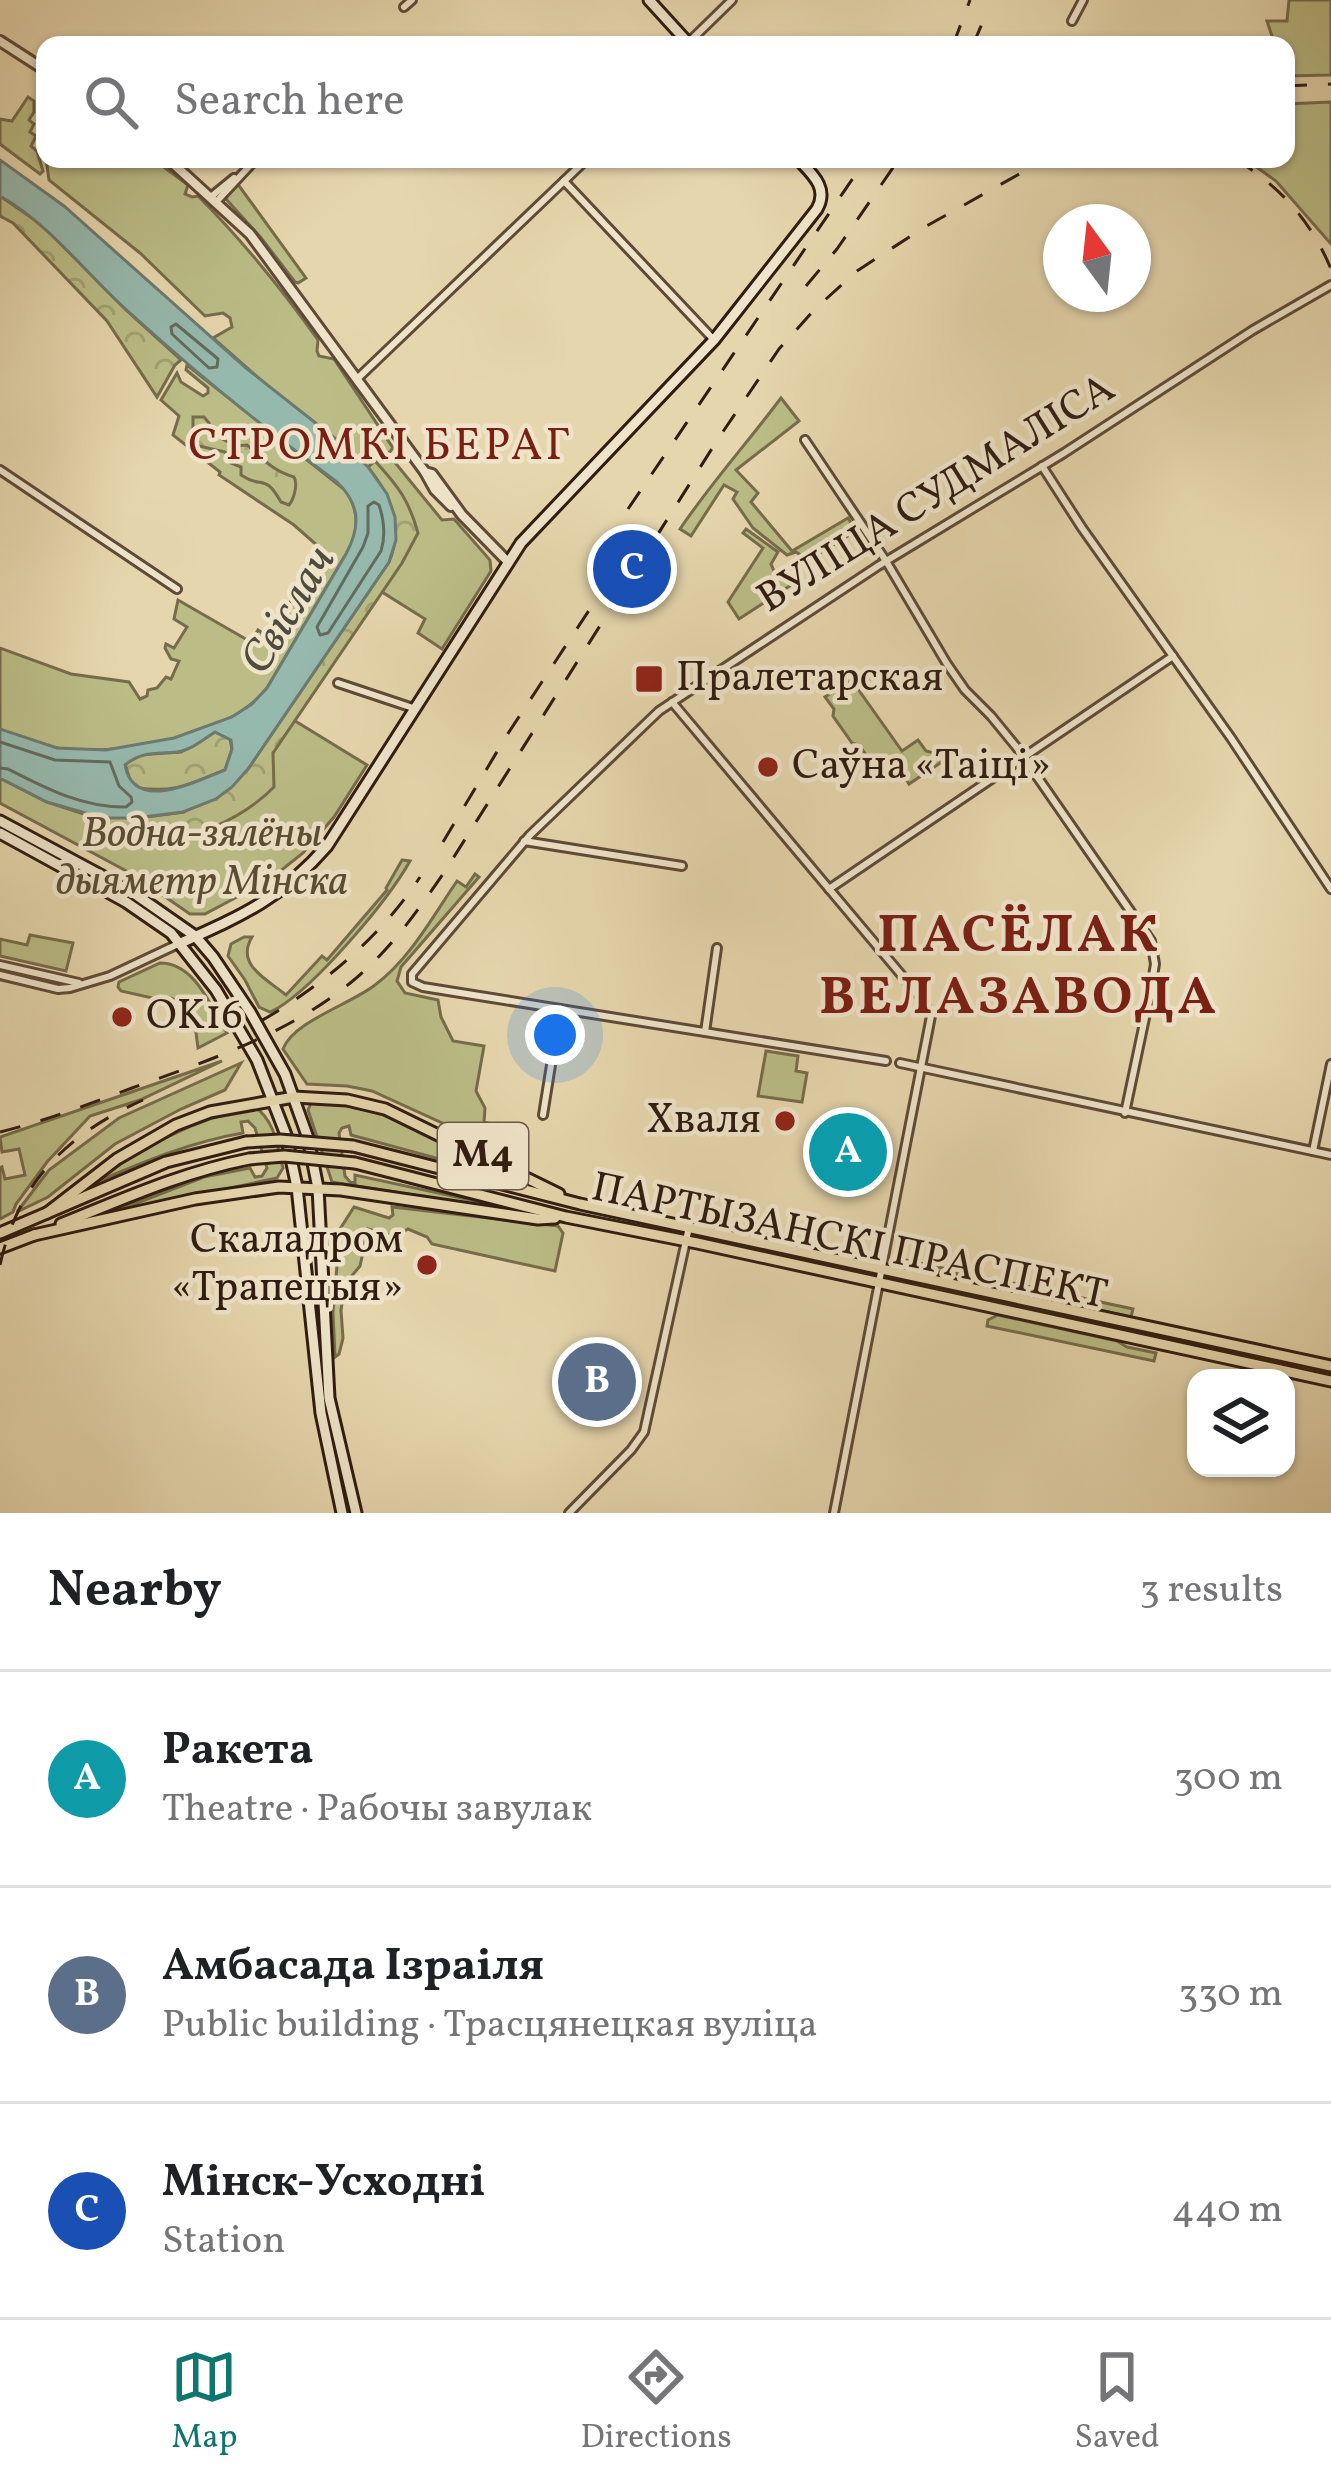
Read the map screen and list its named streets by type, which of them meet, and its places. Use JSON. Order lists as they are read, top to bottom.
{
  "streets": {
    "main road": ["М4", "ПАРТЫЗАНСКІ ПРАСПЕКТ"],
    "street": ["ВУЛІЦА СУДМАЛІСА"]
  },
  "crossings": [
    ["М4", "ПАРТЫЗАНСКІ ПРАСПЕКТ"]
  ],
  "districts": ["СТРОМКІ БЕРАГ", "ПАСЁЛАК ВЕЛАЗАВОДА"],
  "water": ["Свіслач"],
  "parks": ["Водна-зялёны дыяметр Мінска"],
  "places": {
    "transit": ["Пралетарская"],
    "other": [
      "Саўна «Таіці»",
      "OK16",
      "Хваля",
      "Скаладром «Трапецыя»"
    ]
  },
  "north": "top",
  "page": {
    "search": "Search here",
    "pins": ["C", "A", "B"],
    "heading": ["Nearby", "3 results"],
    "list": [
      {
        "mark": "A",
        "name": "Ракета",
        "note": "Theatre · Рабочы завулак",
        "value": "300 m"
      },
      {
        "mark": "B",
        "name": "Амбасада Ізраіля",
        "note": "Public building · Трасцянецкая вуліца",
        "value": "330 m"
      },
      {
        "mark": "C",
        "name": "Мінск-Усходні",
        "note": "Station",
        "value": "440 m"
      }
    ],
    "nav": ["Map", "Directions", "Saved"]
  }
}
